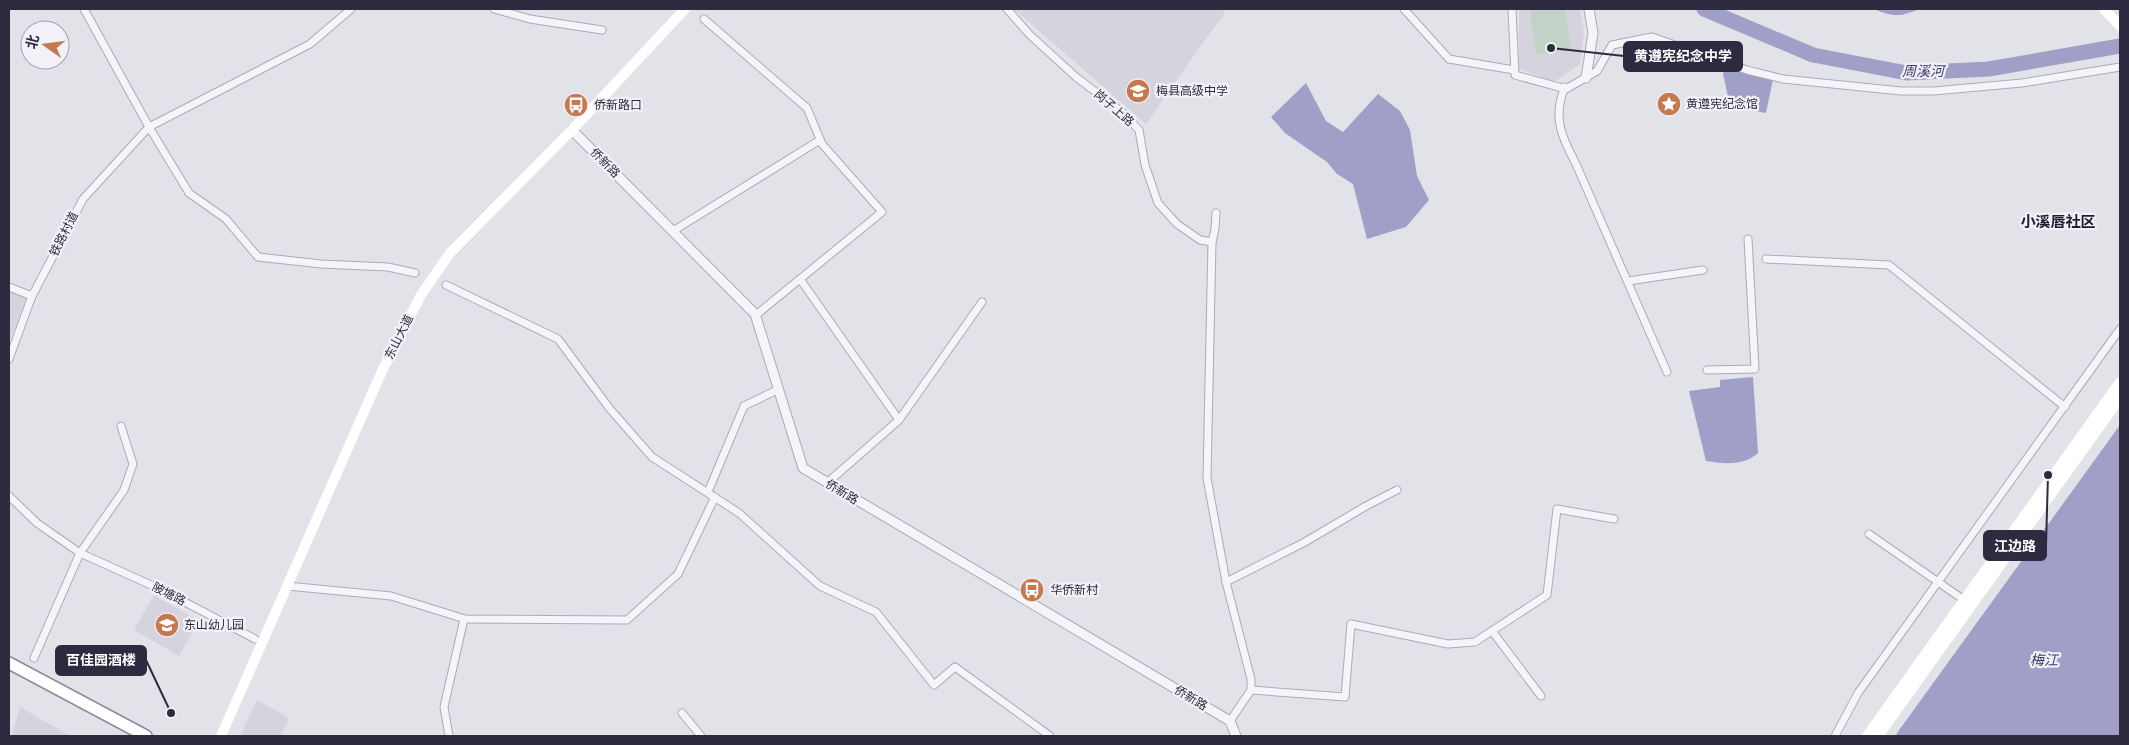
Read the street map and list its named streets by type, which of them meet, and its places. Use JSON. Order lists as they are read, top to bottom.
{
  "streets": {
    "main road": ["东山大道"],
    "street": [
      "岗子上路",
      "侨新路",
      "铁路村道",
      "陂塘路"
    ]
  },
  "crossings": [
    ["侨新路", "东山大道"]
  ],
  "districts": ["小溪唇社区"],
  "water": ["周溪河", "梅江"],
  "places": {
    "other": ["黄遵宪纪念中学", "江边路", "百佳园酒楼"],
    "school or university": ["梅县高级中学", "东山幼儿园"],
    "place": ["黄遵宪纪念馆"],
    "bus stop": ["侨新路口", "华侨新村"]
  },
  "north": "left"
}
